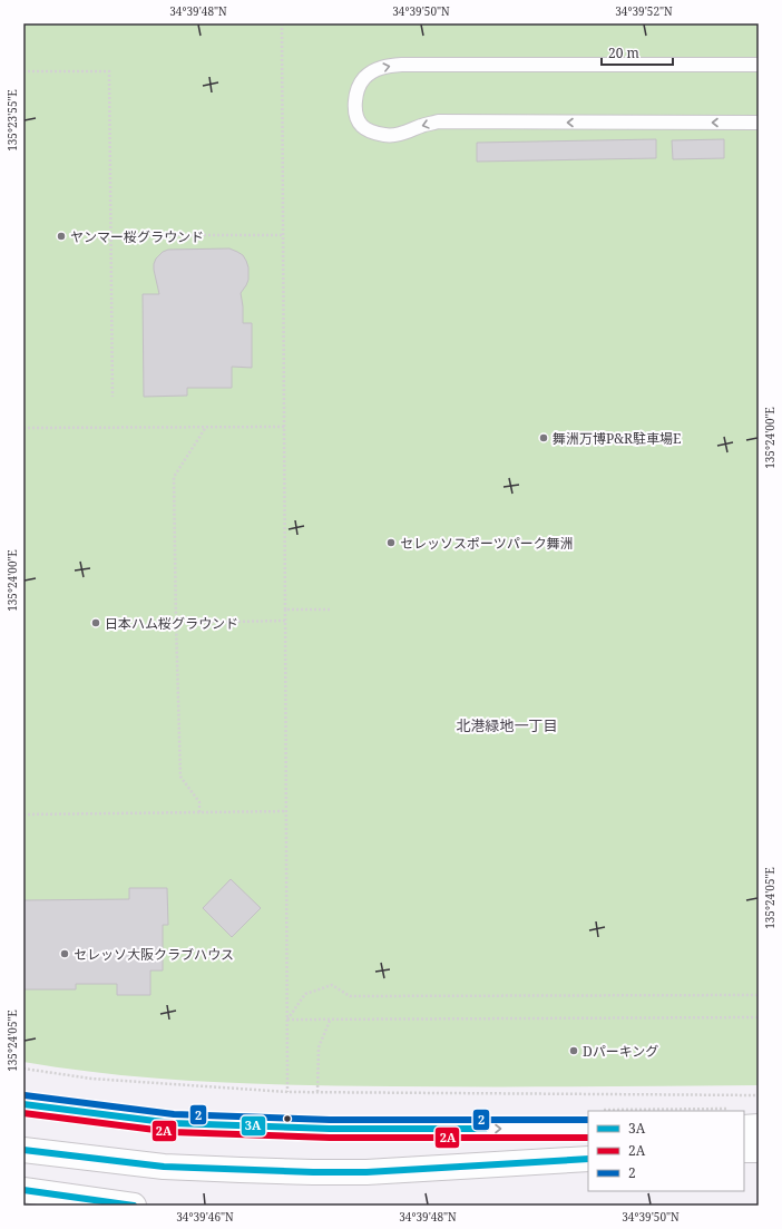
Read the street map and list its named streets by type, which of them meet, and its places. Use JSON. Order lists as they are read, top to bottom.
{
  "districts": ["北港緑地一丁目"],
  "places": [
    "ヤンマー桜グラウンド",
    "舞洲万博P&R駐車場E",
    "セレッソスポーツパーク舞洲",
    "日本ハム桜グラウンド",
    "セレッソ大阪クラブハウス",
    "Dパーキング"
  ],
  "lines": ["transit line 2", "transit line 3A", "transit line 2A"],
  "legend": ["3A", "2A", "2"],
  "scale_bar": "20 m",
  "coordinates": [
    "34°39'48\"N",
    "34°39'50\"N",
    "34°39'52\"N",
    "135°23'55\"E",
    "135°24'00\"E",
    "135°24'05\"E",
    "34°39'46\"N"
  ]
}
